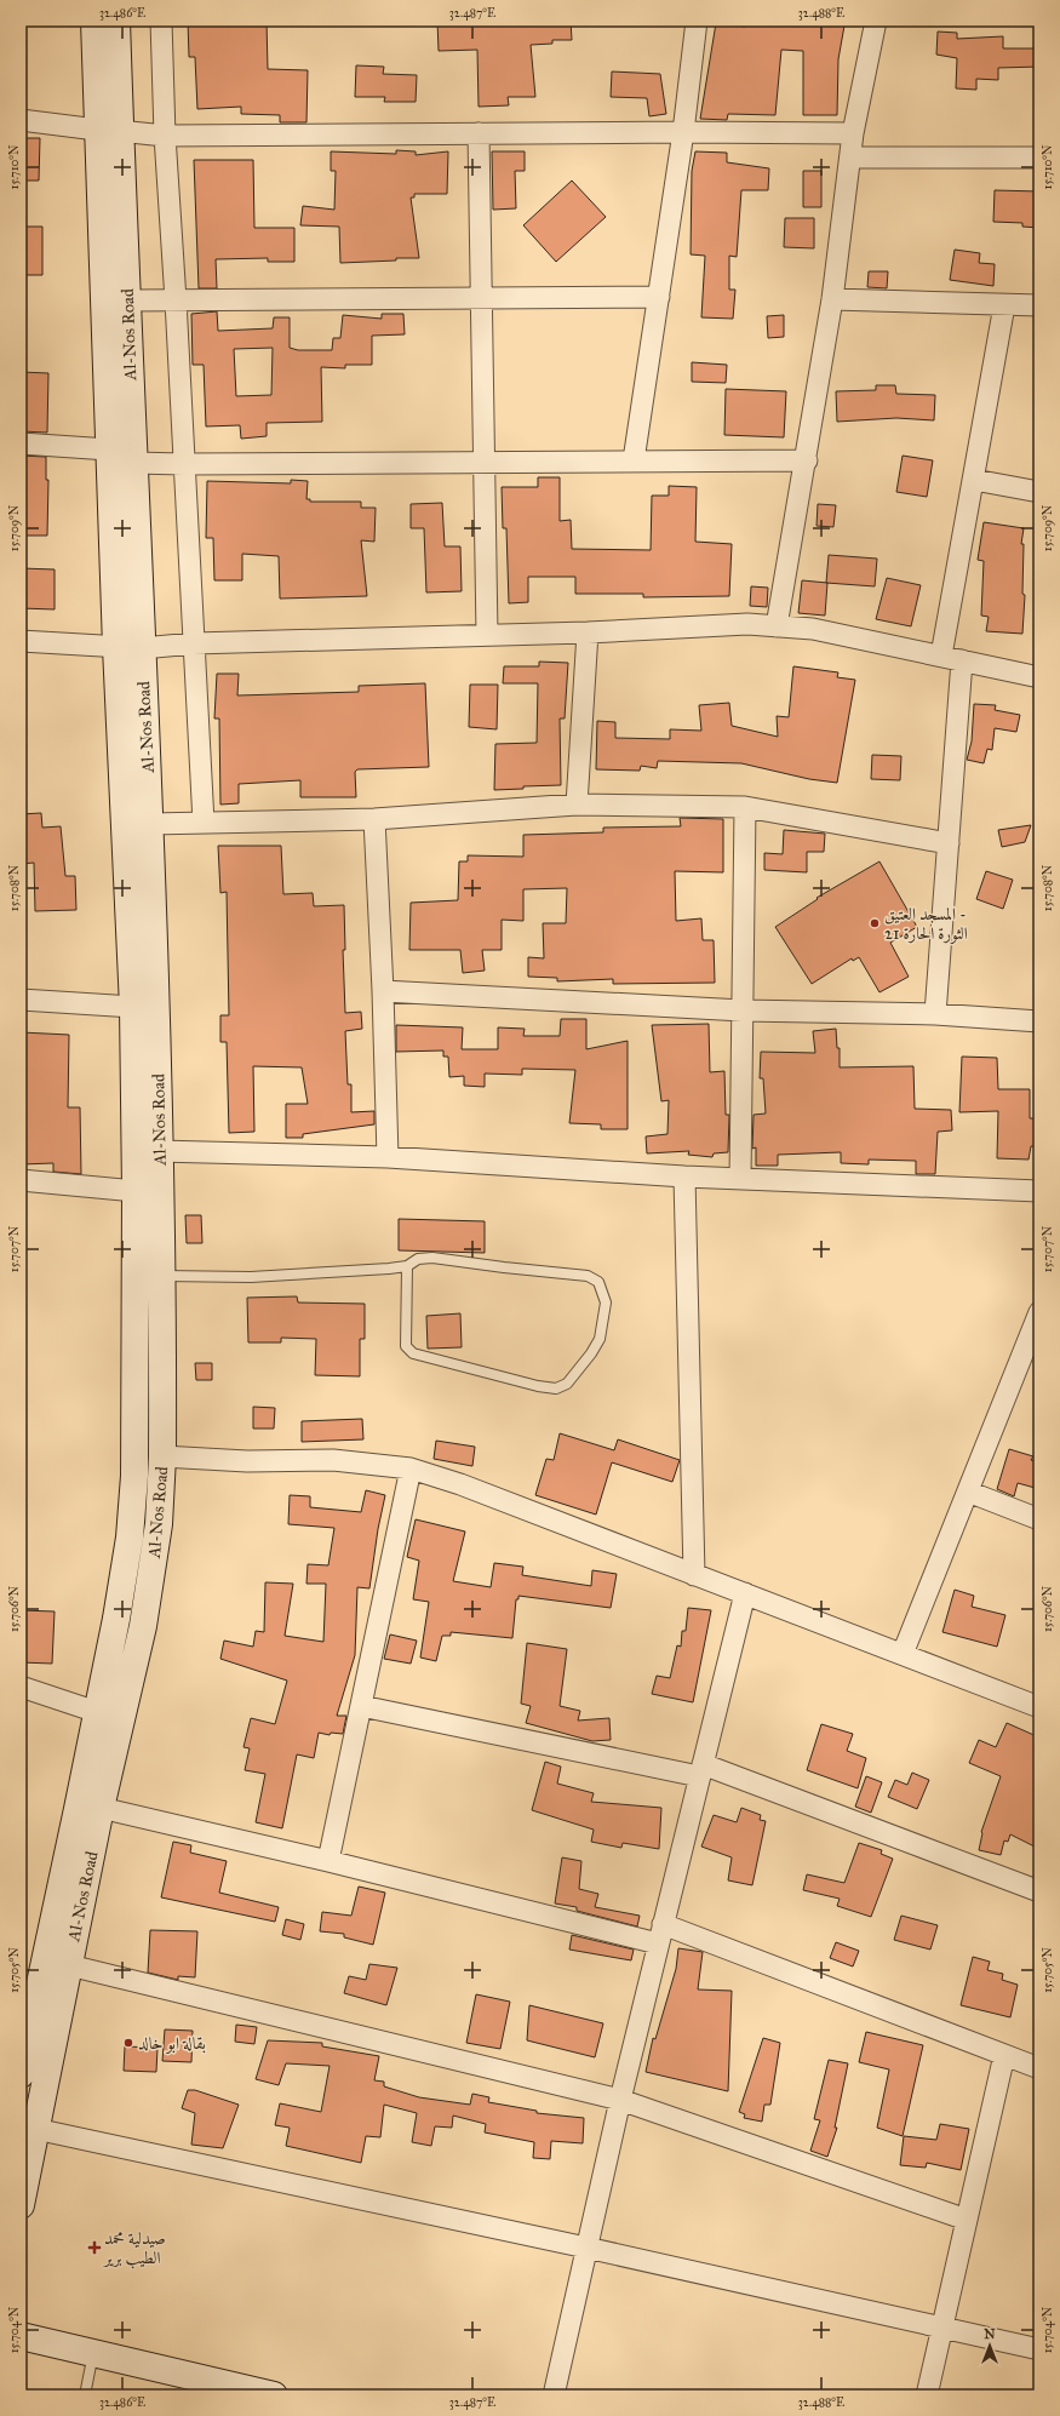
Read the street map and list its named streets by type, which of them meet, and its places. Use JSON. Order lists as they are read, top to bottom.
{
  "streets": {
    "main road": ["Al-Nos Road"]
  },
  "places": {
    "other": ["المسجد العتيق - الثورة الحارة 21", "بقالة ابو خالد"],
    "health": ["صيدلية محمد الطيب برير"]
  },
  "north": "top",
  "coordinates": [
    "32.486°E",
    "32.487°E",
    "32.488°E",
    "15.710°N",
    "15.709°N",
    "15.708°N",
    "15.707°N",
    "15.706°N",
    "15.705°N",
    "15.704°N"
  ]
}
